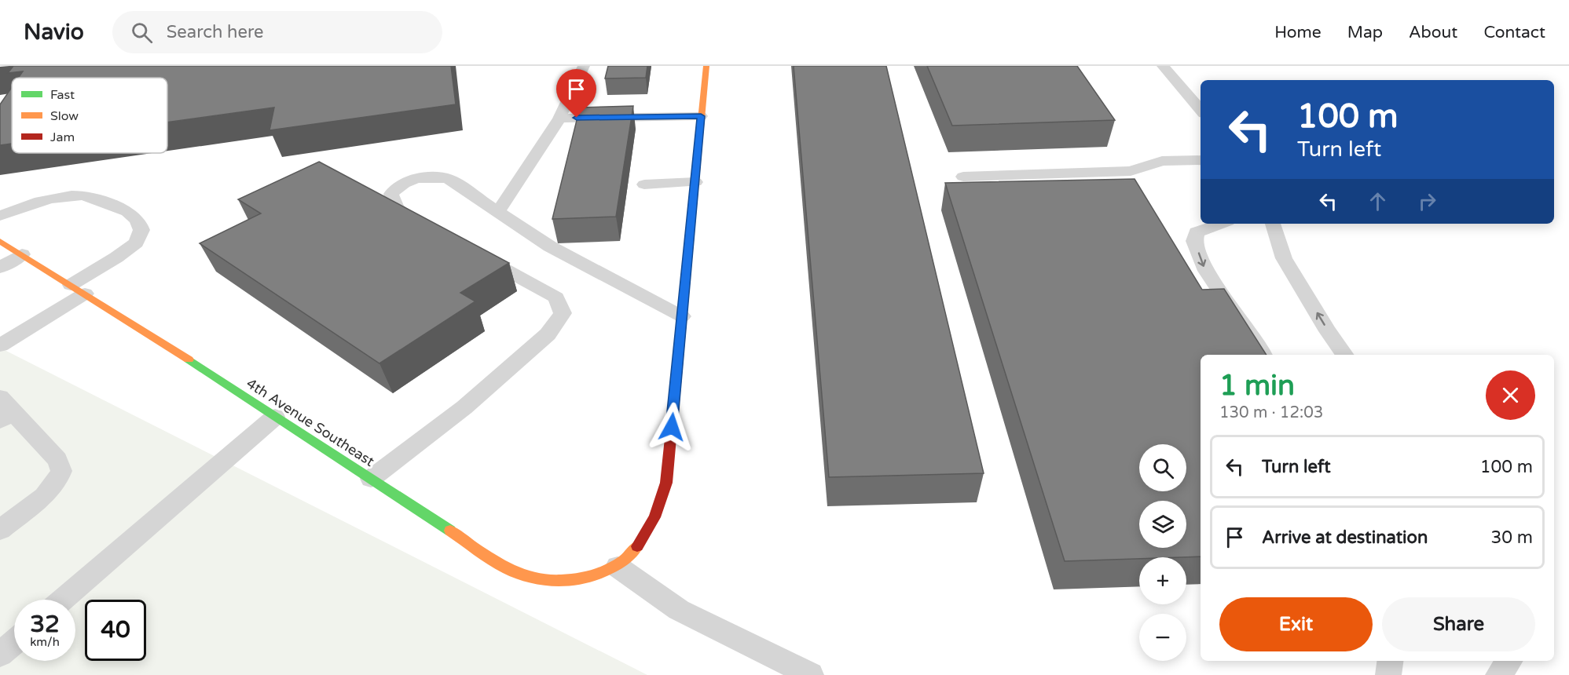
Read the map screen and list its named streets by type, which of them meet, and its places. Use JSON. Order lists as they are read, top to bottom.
{
  "streets": {
    "street": ["4th Avenue Southeast"]
  },
  "legend": ["Fast", "Slow", "Jam"],
  "page": {
    "header": "Navio",
    "search": "Search here",
    "nav": [
      "Home",
      "Map",
      "About",
      "Contact"
    ],
    "turn": ["100 m", "Turn left"],
    "heading": ["1 min", "130 m · 12:03"],
    "list": [
      {
        "name": "Turn left",
        "value": "100 m"
      },
      {
        "name": "Arrive at destination",
        "value": "30 m"
      }
    ],
    "map_buttons": ["+", "−"],
    "buttons": ["Exit", "Share"],
    "speed": "32 km/h",
    "limit": "40"
  }
}
